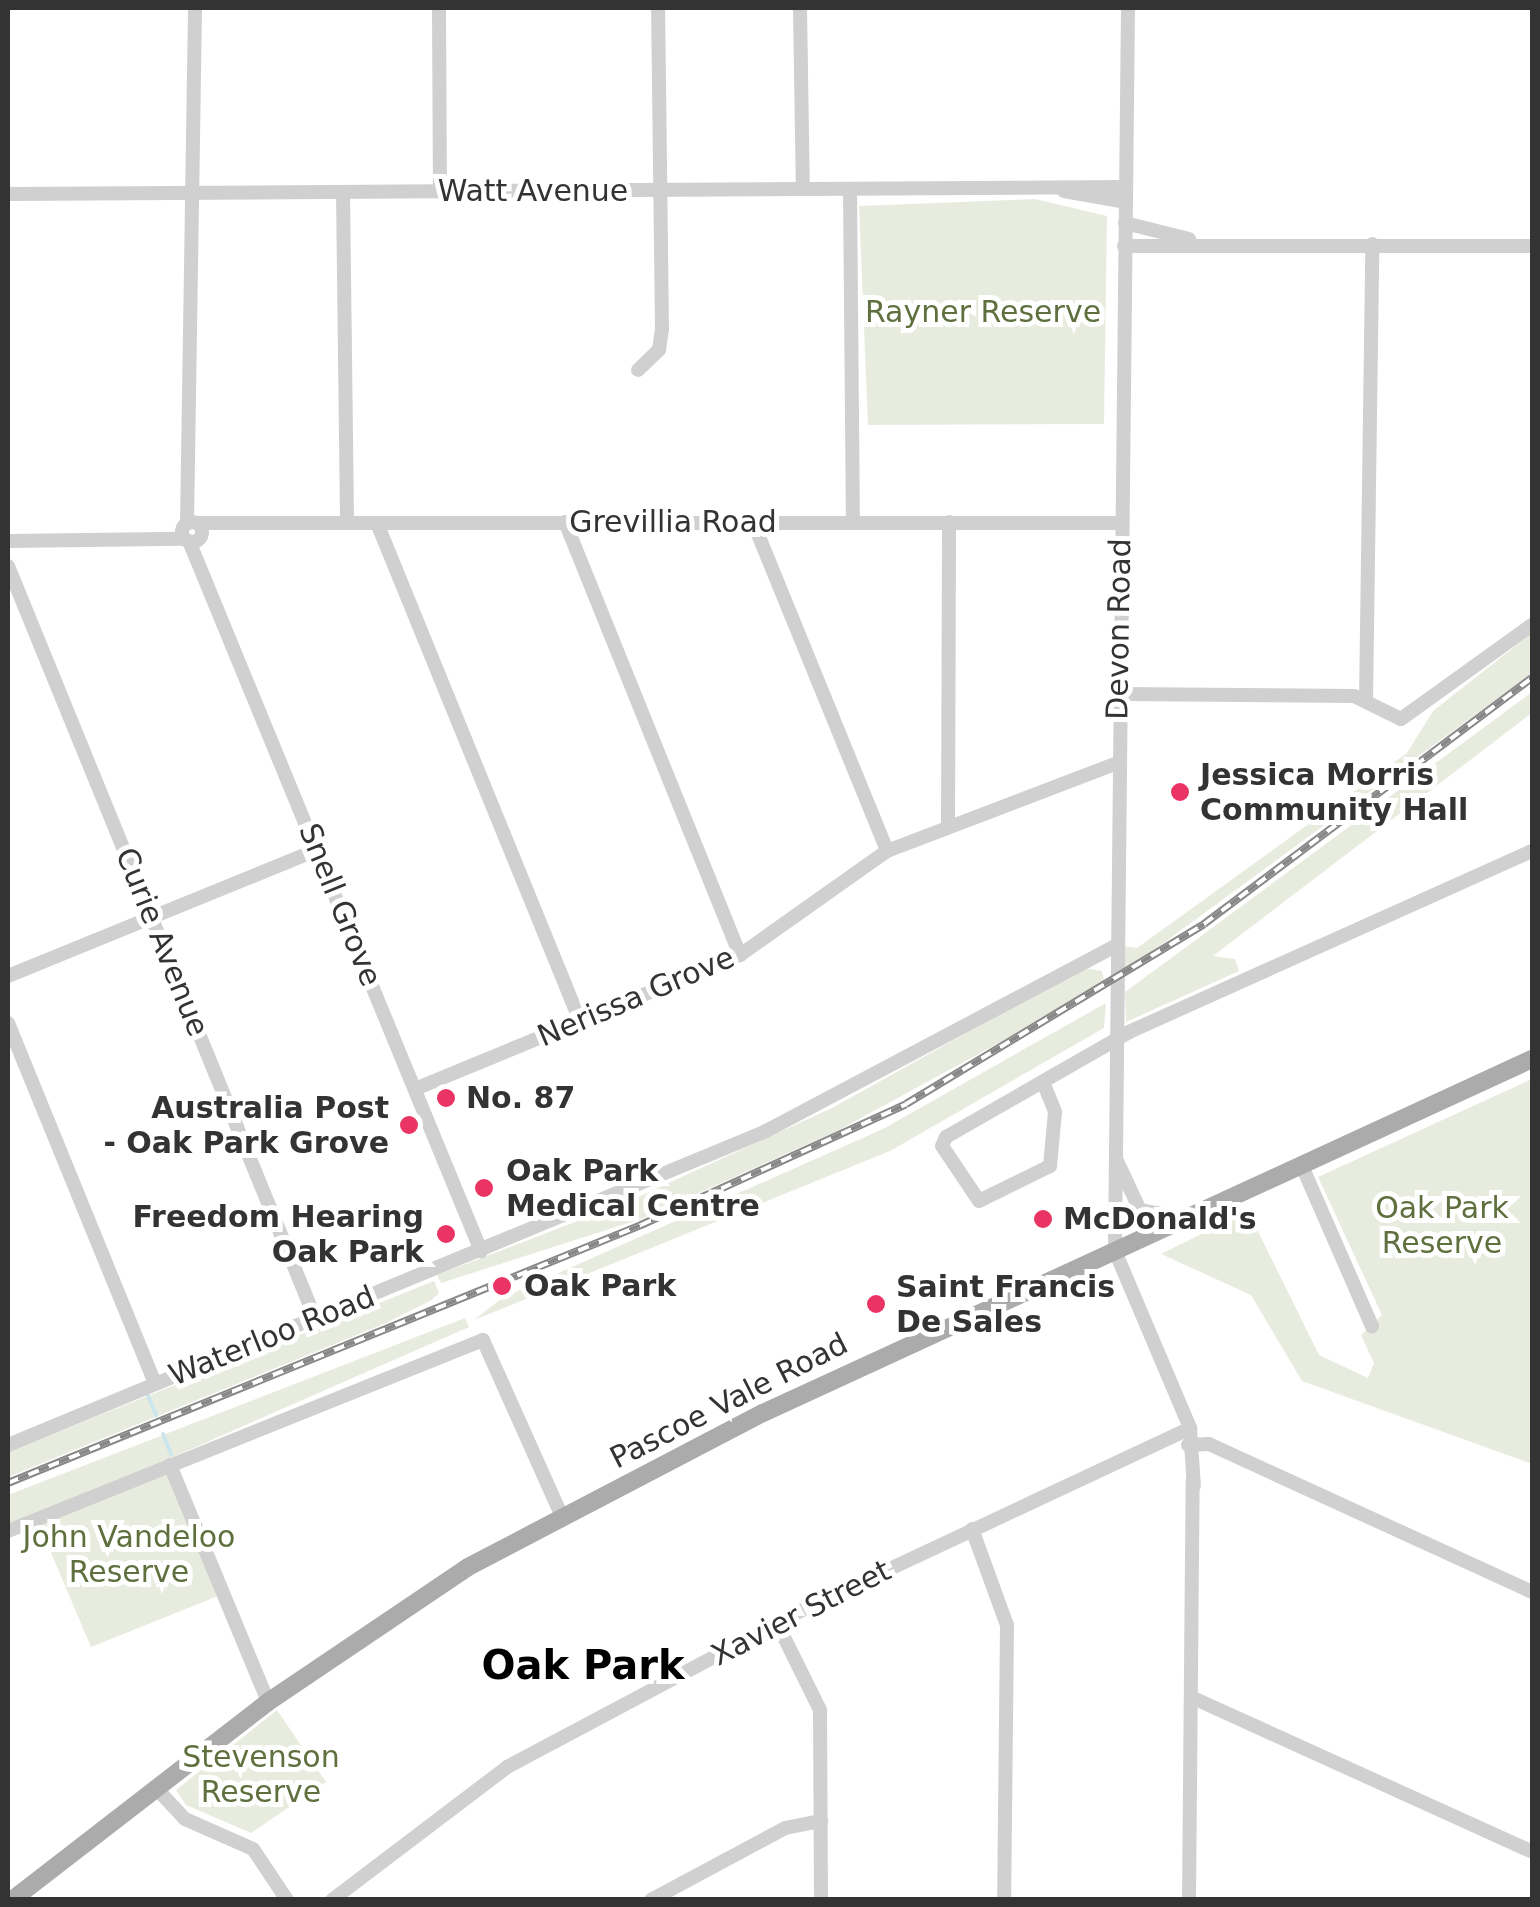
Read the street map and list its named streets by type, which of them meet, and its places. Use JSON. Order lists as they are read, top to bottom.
{
  "streets": {
    "main road": ["Pascoe Vale Road"],
    "street": [
      "Watt Avenue",
      "Grevillia Road",
      "Devon Road",
      "Snell Grove",
      "Curie Avenue",
      "Nerissa Grove",
      "Waterloo Road",
      "Xavier Street"
    ]
  },
  "crossings": [
    ["Watt Avenue", "Devon Road"],
    ["Watt Avenue", "Snell Grove"],
    ["Grevillia Road", "Devon Road"],
    ["Grevillia Road", "Snell Grove"],
    ["Devon Road", "Nerissa Grove"],
    ["Devon Road", "Waterloo Road"],
    ["Devon Road", "Pascoe Vale Road"],
    ["Snell Grove", "Nerissa Grove"],
    ["Snell Grove", "Waterloo Road"],
    ["Curie Avenue", "Waterloo Road"]
  ],
  "districts": ["Oak Park"],
  "parks": [
    "Rayner Reserve",
    "Oak Park Reserve",
    "John Vandeloo Reserve",
    "Stevenson Reserve"
  ],
  "places": [
    "Jessica Morris Community Hall",
    "No. 87",
    "Australia Post - Oak Park Grove",
    "Oak Park Medical Centre",
    "McDonald's",
    "Freedom Hearing Oak Park",
    "Oak Park",
    "Saint Francis De Sales"
  ]
}
